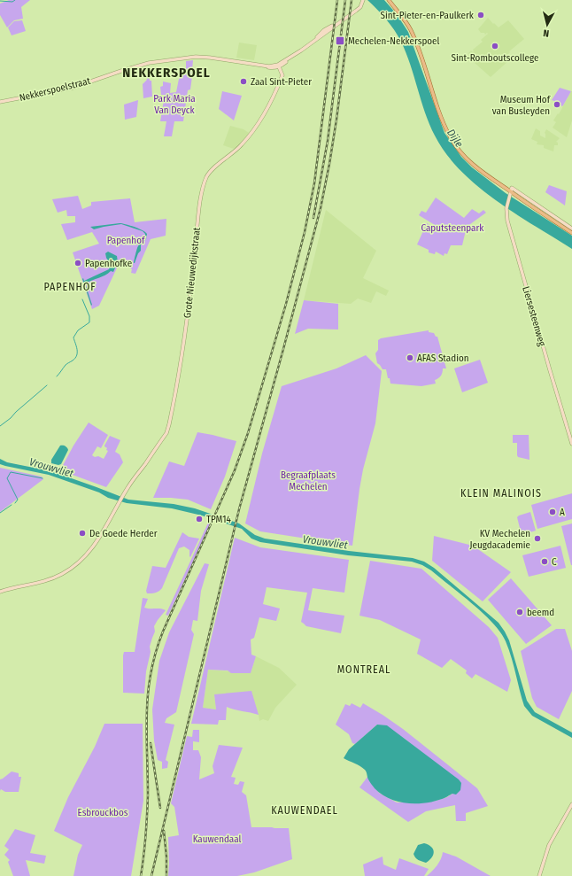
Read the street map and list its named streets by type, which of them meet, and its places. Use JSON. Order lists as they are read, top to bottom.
{
  "streets": {
    "main road": ["Nekkerspoelstraat", "Grote Nieuwedijkstraat", "Liersesteenweg"]
  },
  "crossings": [
    ["Nekkerspoelstraat", "Grote Nieuwedijkstraat"]
  ],
  "districts": [
    "NEKKERSPOEL",
    "PAPENHOF",
    "KLEIN MALINOIS",
    "MONTREAL",
    "KAUWENDAEL"
  ],
  "water": ["Dijle", "Vrouwvliet"],
  "parks": [
    "Park Maria Van Deyck",
    "Caputsteenpark",
    "Papenhof",
    "Begraafplaats Mechelen",
    "Esbrouckbos",
    "Kauwendaal"
  ],
  "places": {
    "other": [
      "Sint-Pieter-en-Paulkerk",
      "Sint-Romboutscollege",
      "Zaal Sint-Pieter",
      "Museum Hof van Busleyden",
      "Papenhofke",
      "AFAS Stadion",
      "A",
      "TPM14",
      "De Goede Herder",
      "KV Mechelen Jeugdacademie",
      "C",
      "beemd"
    ],
    "transit": ["Mechelen-Nekkerspoel"]
  },
  "north": "bottom"
}
